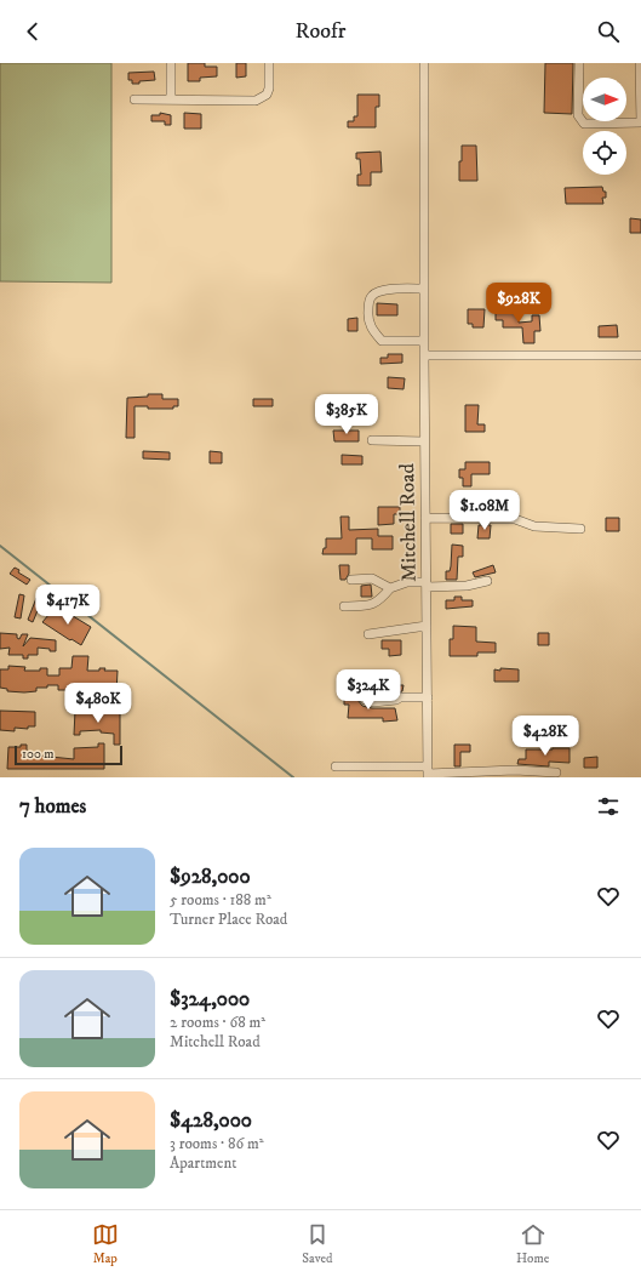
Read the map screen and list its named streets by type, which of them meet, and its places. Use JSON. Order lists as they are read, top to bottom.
{
  "streets": {
    "street": ["Mitchell Road"]
  },
  "scale_bar": "100 m",
  "north": "right",
  "page": {
    "header": "Roofr",
    "price": [
      "$928K",
      "$385K",
      "$1.08M",
      "$417K",
      "$324K",
      "$480K",
      "$428K"
    ],
    "scale": "100 m",
    "heading": "7 homes",
    "list": [
      {
        "name": "$928,000",
        "note": "5 rooms · 188 m² · Turner Place Road"
      },
      {
        "name": "$324,000",
        "note": "2 rooms · 68 m² · Mitchell Road"
      },
      {
        "name": "$428,000",
        "note": "3 rooms · 86 m² · Apartment"
      }
    ],
    "tabs": ["Map", "Saved", "Home"]
  }
}
